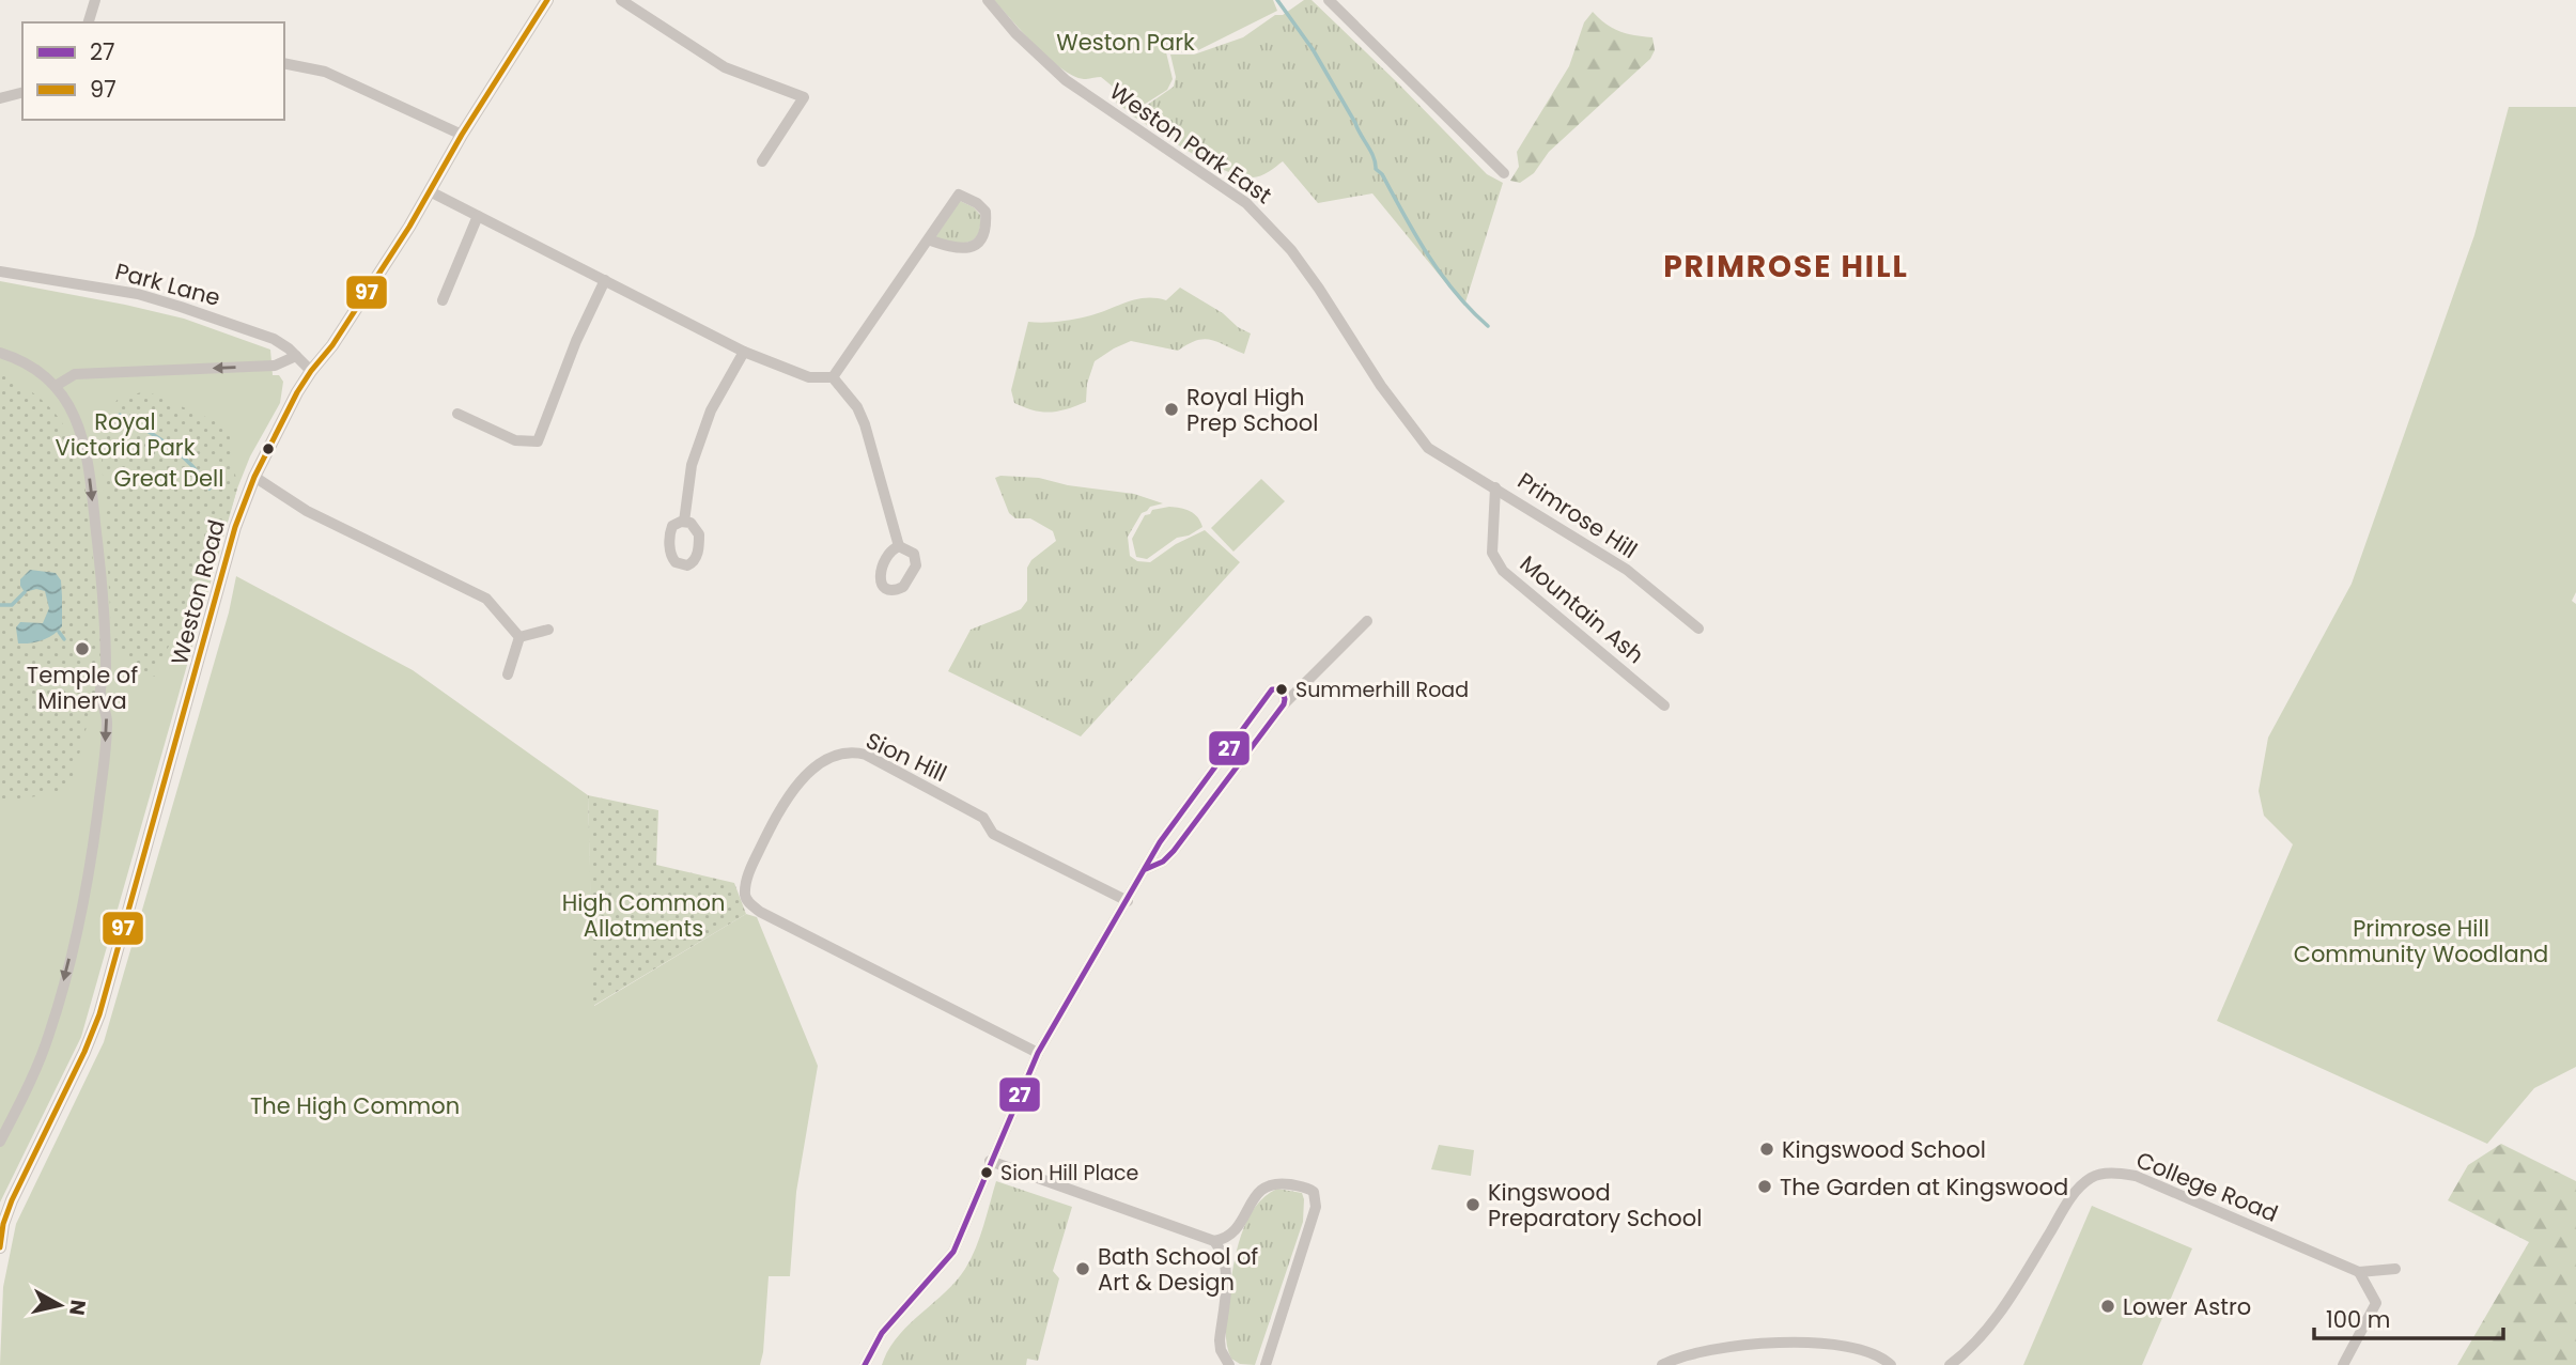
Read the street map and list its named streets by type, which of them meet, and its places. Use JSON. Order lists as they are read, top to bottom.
{
  "streets": {
    "street": [
      "Weston Park East",
      "Park Lane",
      "Primrose Hill",
      "Weston Road",
      "Mountain Ash",
      "Sion Hill",
      "College Road"
    ]
  },
  "crossings": [
    ["Weston Park East", "Primrose Hill"],
    ["Park Lane", "Weston Road"],
    ["Primrose Hill", "Mountain Ash"]
  ],
  "districts": ["PRIMROSE HILL"],
  "parks": [
    "Weston Park",
    "Royal Victoria Park",
    "Great Dell",
    "High Common Allotments",
    "Primrose Hill Community Woodland",
    "The High Common"
  ],
  "places": [
    "Royal High Prep School",
    "Temple of Minerva",
    "Summerhill Road",
    "Kingswood School",
    "Sion Hill Place",
    "The Garden at Kingswood",
    "Kingswood Preparatory School",
    "Bath School of Art & Design",
    "Lower Astro"
  ],
  "lines": ["transit line 97", "transit line 27"],
  "legend": ["27", "97"],
  "scale_bar": "100 m",
  "north": "right"
}
